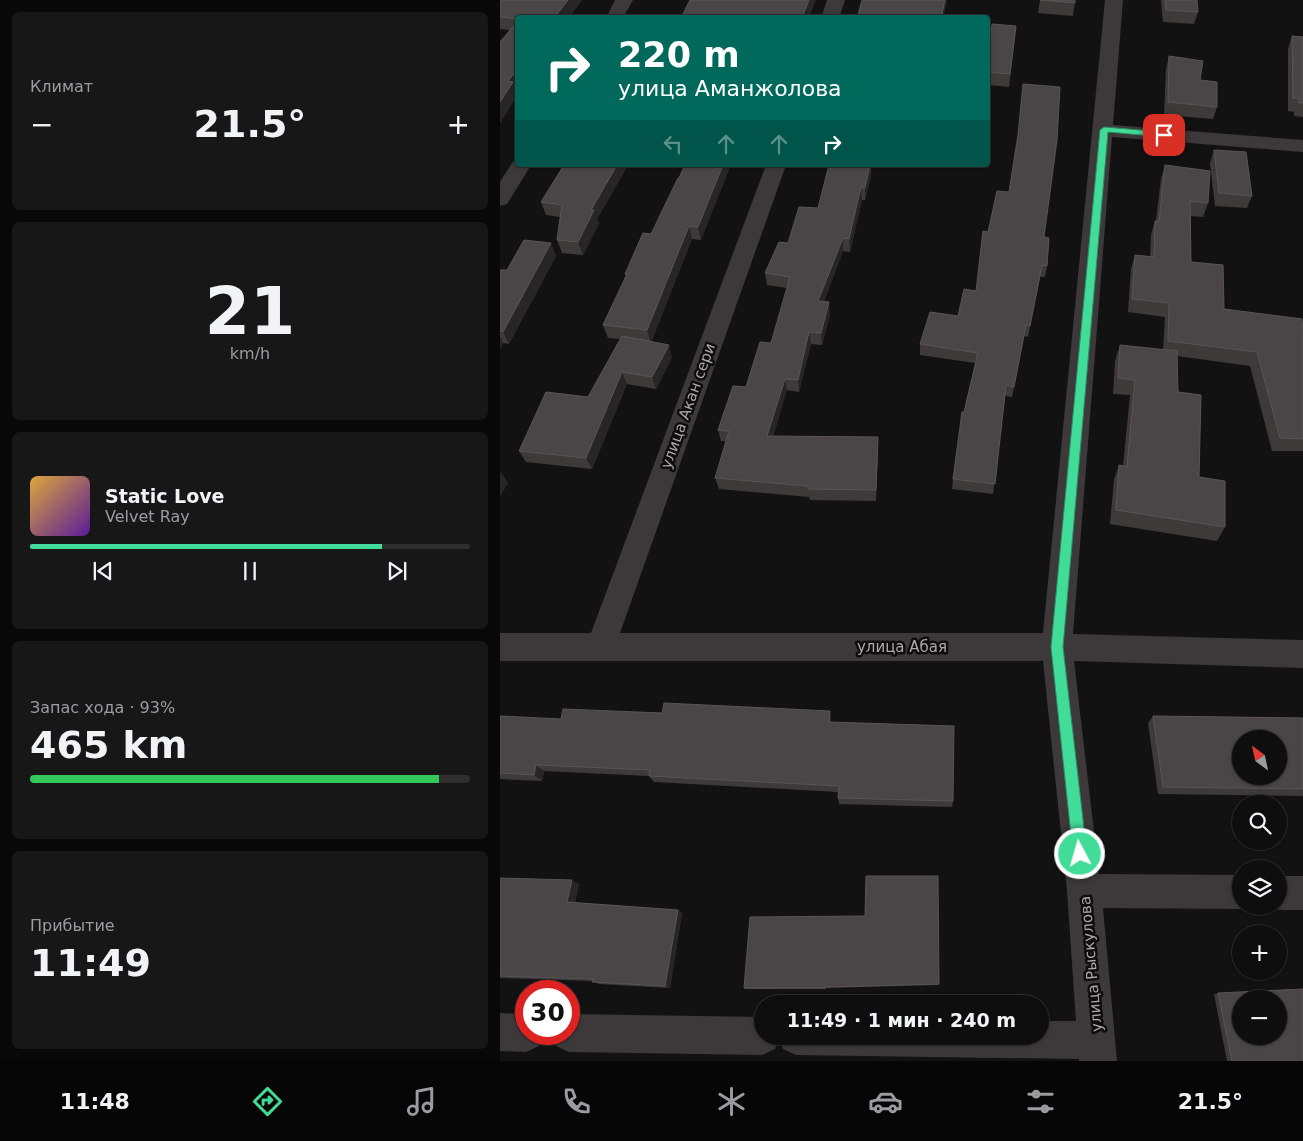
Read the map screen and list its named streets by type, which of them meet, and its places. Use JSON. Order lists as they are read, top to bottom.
{
  "streets": {
    "street": ["улица Акан сери", "улица Абая", "улица Рыскулова"]
  },
  "crossings": [
    ["улица Акан сери", "улица Абая"],
    ["улица Абая", "улица Рыскулова"]
  ],
  "north": "top left",
  "page": {
    "tile": [
      "Климат",
      ["21", "km/h"],
      ["Запас хода · 93%", "465 km"],
      ["Прибытие", "11:49"]
    ],
    "turn": ["220 m", "улица Аманжолова"],
    "heat": ["−", "21.5°", "+"],
    "song": ["Static Love", "Velvet Ray"],
    "map_buttons": ["+", "−"],
    "limit": "30",
    "trip": "11:49 · 1 мин · 240 m",
    "tabs": ["11:48", "21.5°"]
  }
}
